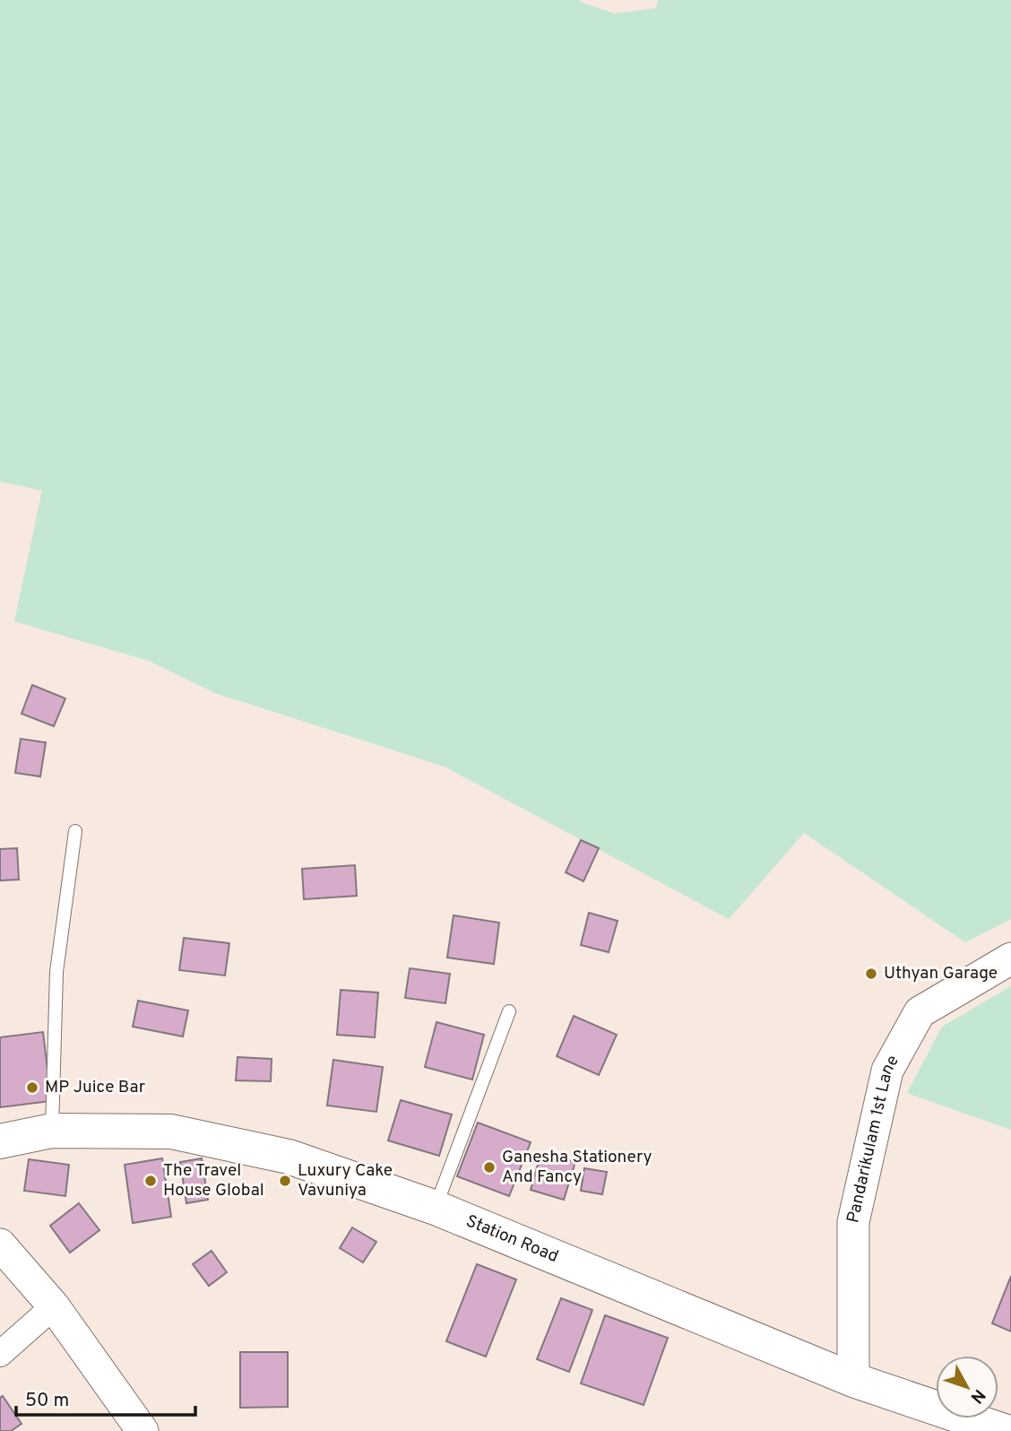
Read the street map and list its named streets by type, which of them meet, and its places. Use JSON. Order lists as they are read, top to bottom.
{
  "streets": {
    "main road": ["Station Road"],
    "street": ["Pandarikulam 1st Lane"]
  },
  "crossings": [
    ["Pandarikulam 1st Lane", "Station Road"]
  ],
  "places": [
    "Uthyan Garage",
    "MP Juice Bar",
    "Ganesha Stationery And Fancy",
    "The Travel House Global",
    "Luxury Cake Vavuniya"
  ],
  "scale_bar": "50 m",
  "north": "bottom right"
}
